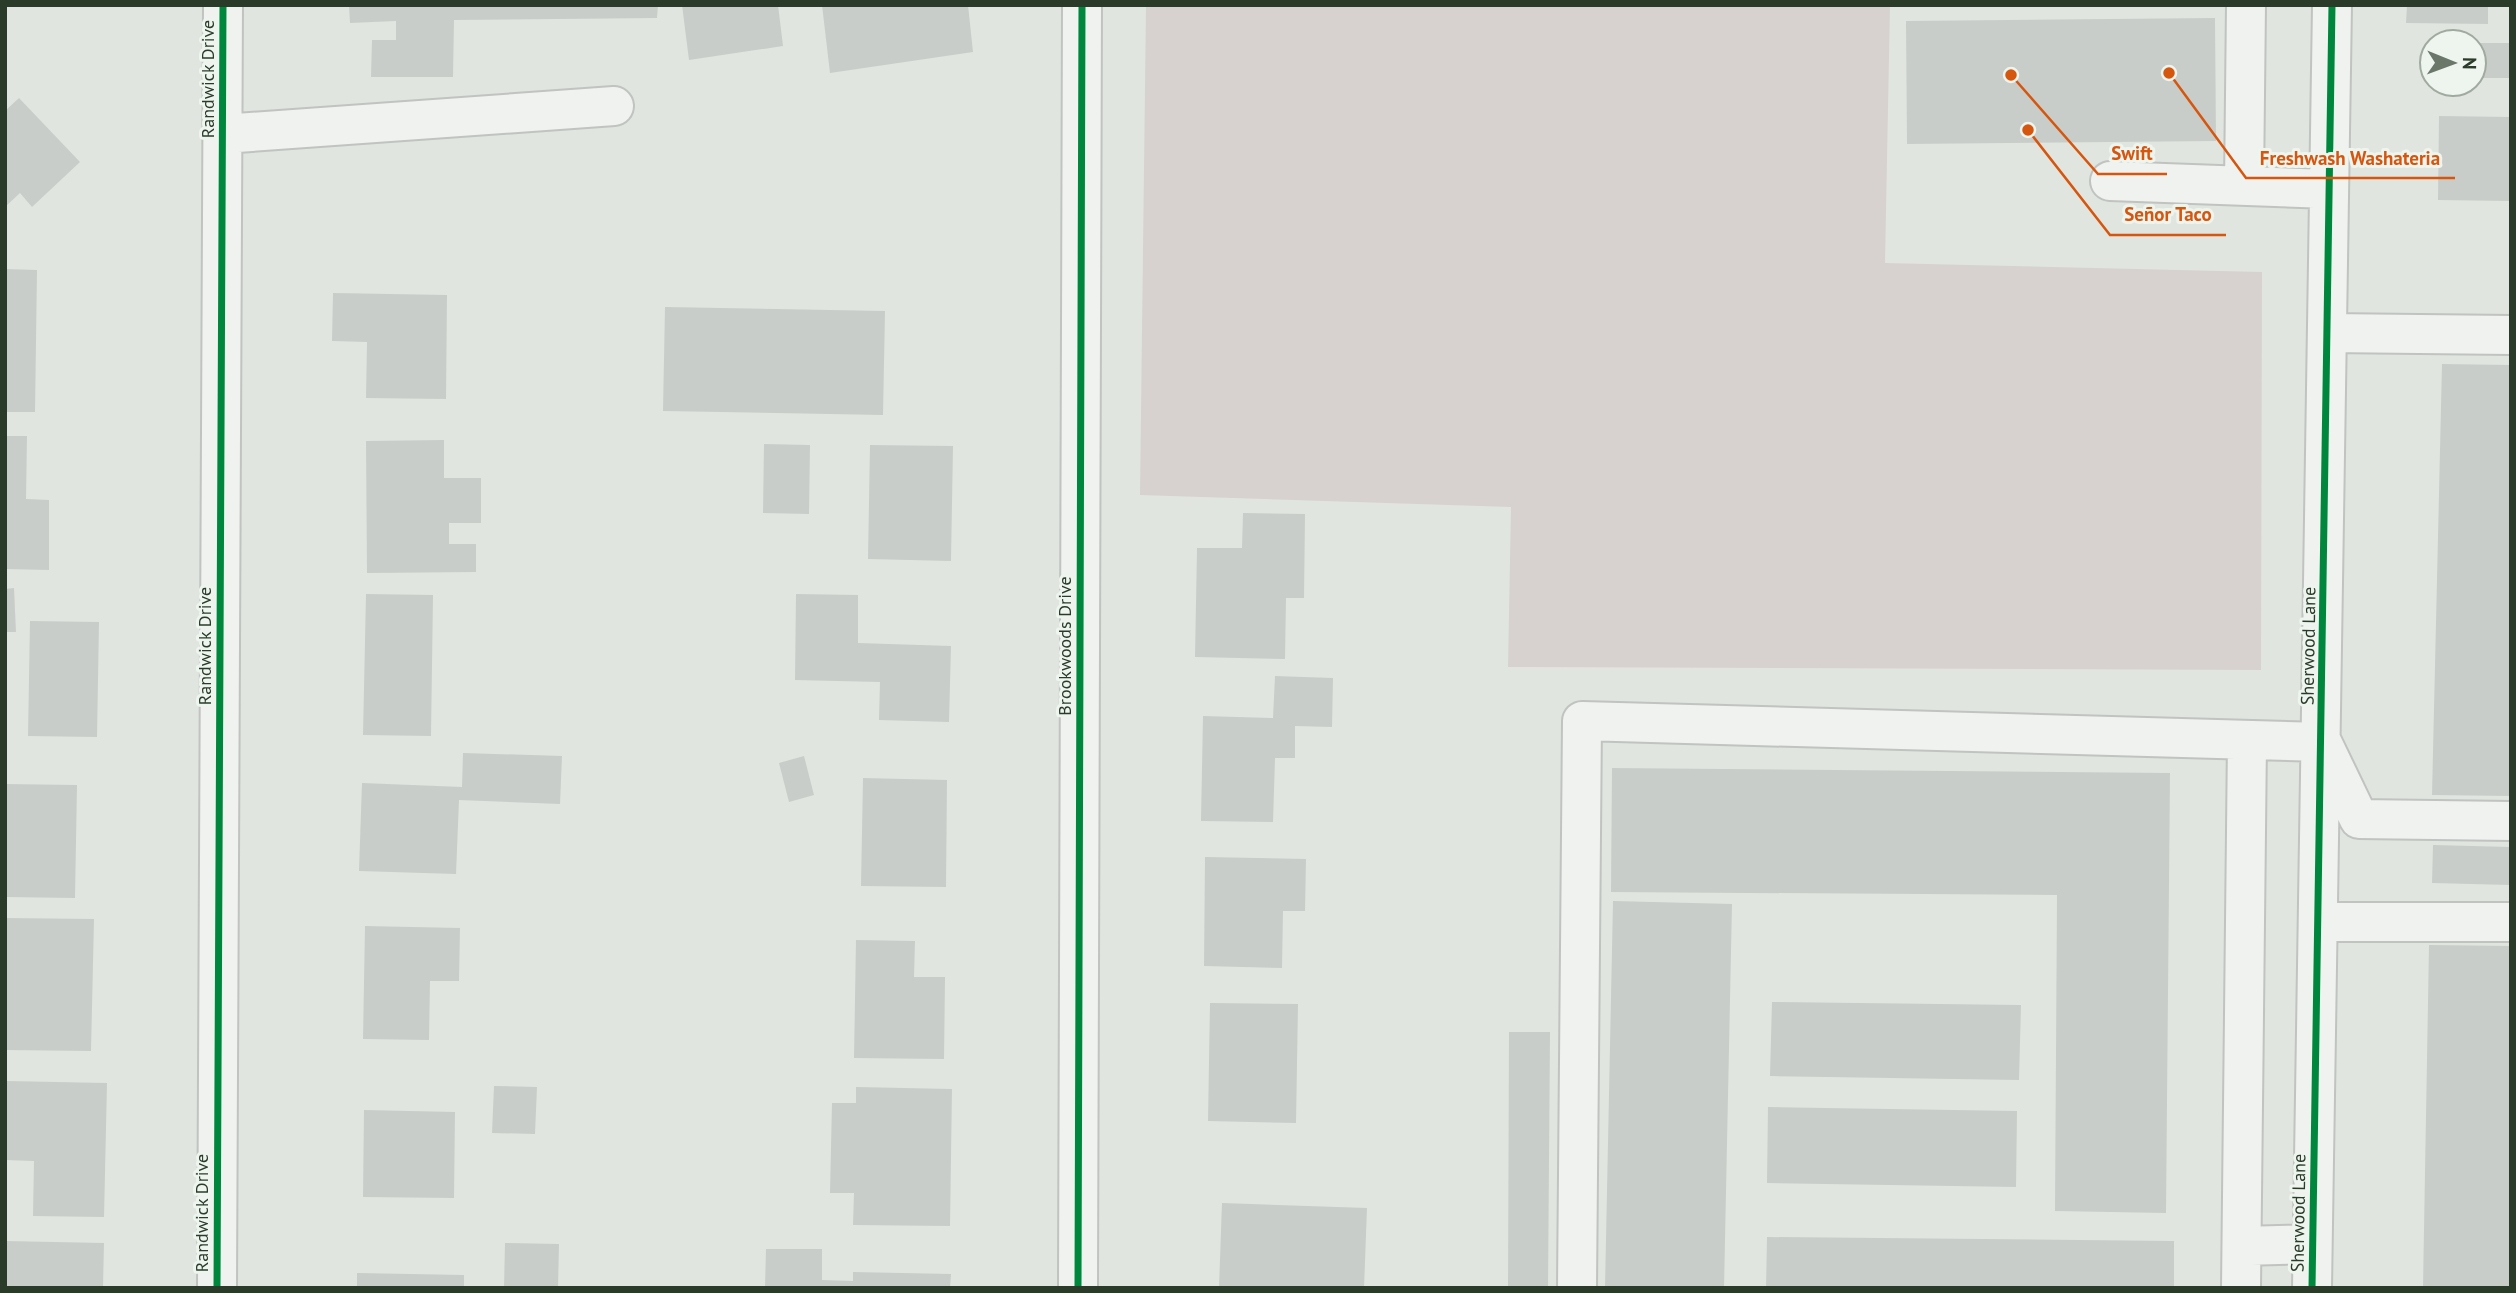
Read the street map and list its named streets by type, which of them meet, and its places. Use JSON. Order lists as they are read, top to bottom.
{
  "streets": {
    "street": ["Randwick Drive", "Brookwoods Drive", "Sherwood Lane"]
  },
  "places": ["Freshwash Washateria", "Swift", "Señor Taco"],
  "north": "right"
}
